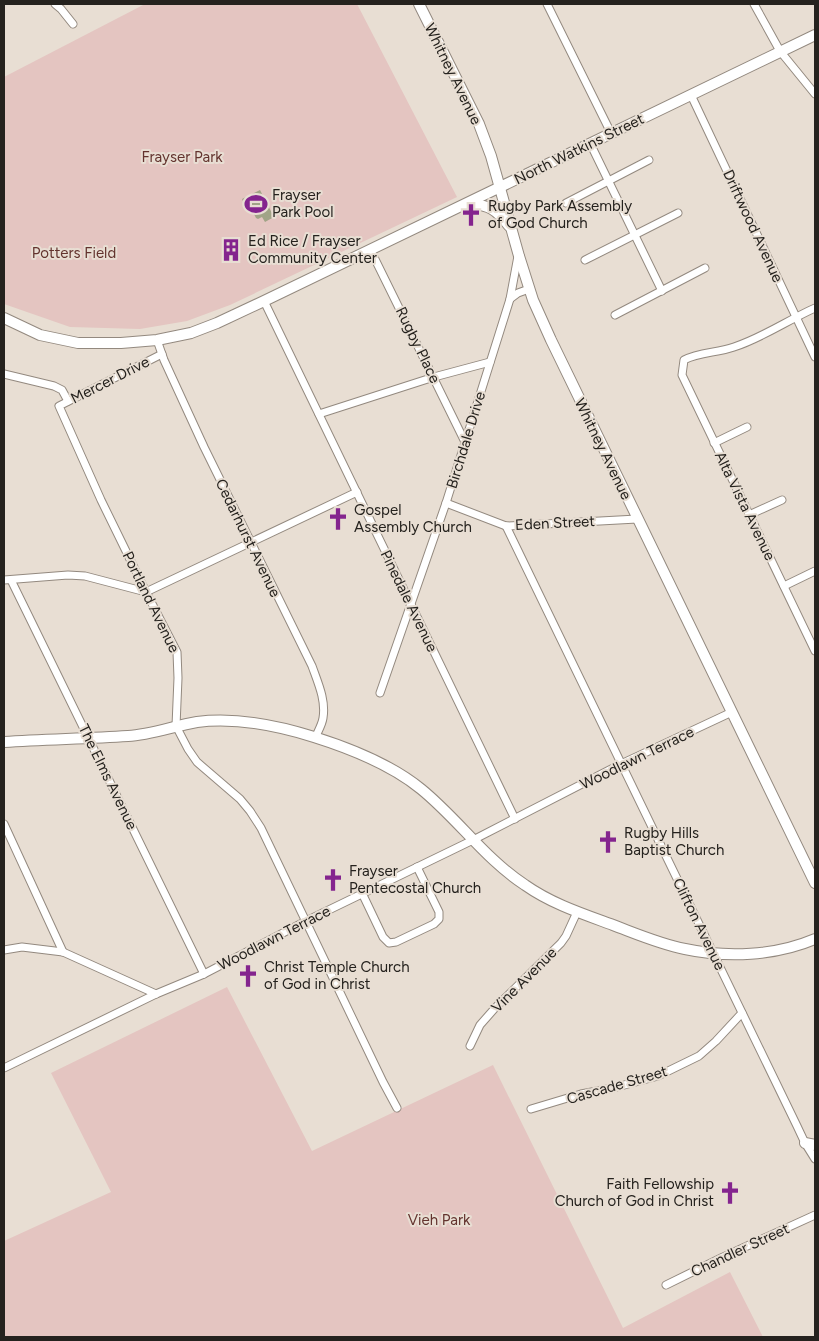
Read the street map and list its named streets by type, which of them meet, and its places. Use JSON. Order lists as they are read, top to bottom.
{
  "streets": {
    "main road": ["Whitney Avenue", "North Watkins Street"],
    "street": [
      "Driftwood Avenue",
      "Rugby Place",
      "Mercer Drive",
      "Birchdale Drive",
      "Alta Vista Avenue",
      "Eden Street",
      "Cedarhurst Avenue",
      "Pinedale Avenue",
      "Portland Avenue",
      "Woodlawn Terrace",
      "The Elms Avenue",
      "Clifton Avenue",
      "Vine Avenue",
      "Cascade Street",
      "Chandler Street"
    ]
  },
  "crossings": [
    ["Whitney Avenue", "North Watkins Street"],
    ["Whitney Avenue", "Birchdale Drive"],
    ["Whitney Avenue", "Eden Street"],
    ["Whitney Avenue", "Woodlawn Terrace"],
    ["North Watkins Street", "Driftwood Avenue"],
    ["North Watkins Street", "Rugby Place"],
    ["North Watkins Street", "Cedarhurst Avenue"],
    ["North Watkins Street", "Pinedale Avenue"],
    ["Driftwood Avenue", "Alta Vista Avenue"],
    ["Rugby Place", "Birchdale Drive"],
    ["Mercer Drive", "Cedarhurst Avenue"],
    ["Mercer Drive", "Portland Avenue"],
    ["Birchdale Drive", "Eden Street"],
    ["Birchdale Drive", "Pinedale Avenue"],
    ["Eden Street", "Clifton Avenue"],
    ["Pinedale Avenue", "Woodlawn Terrace"],
    ["Portland Avenue", "Woodlawn Terrace"],
    ["Woodlawn Terrace", "The Elms Avenue"],
    ["Woodlawn Terrace", "Clifton Avenue"],
    ["Clifton Avenue", "Cascade Street"]
  ],
  "parks": ["Frayser Park", "Potters Field", "Vieh Park"],
  "places": {
    "sports": ["Frayser Park Pool"],
    "church": [
      "Rugby Park Assembly of God Church",
      "Gospel Assembly Church",
      "Rugby Hills Baptist Church",
      "Frayser Pentecostal Church",
      "Christ Temple Church of God in Christ",
      "Faith Fellowship Church of God in Christ"
    ],
    "building": ["Ed Rice / Frayser Community Center"]
  }
}
